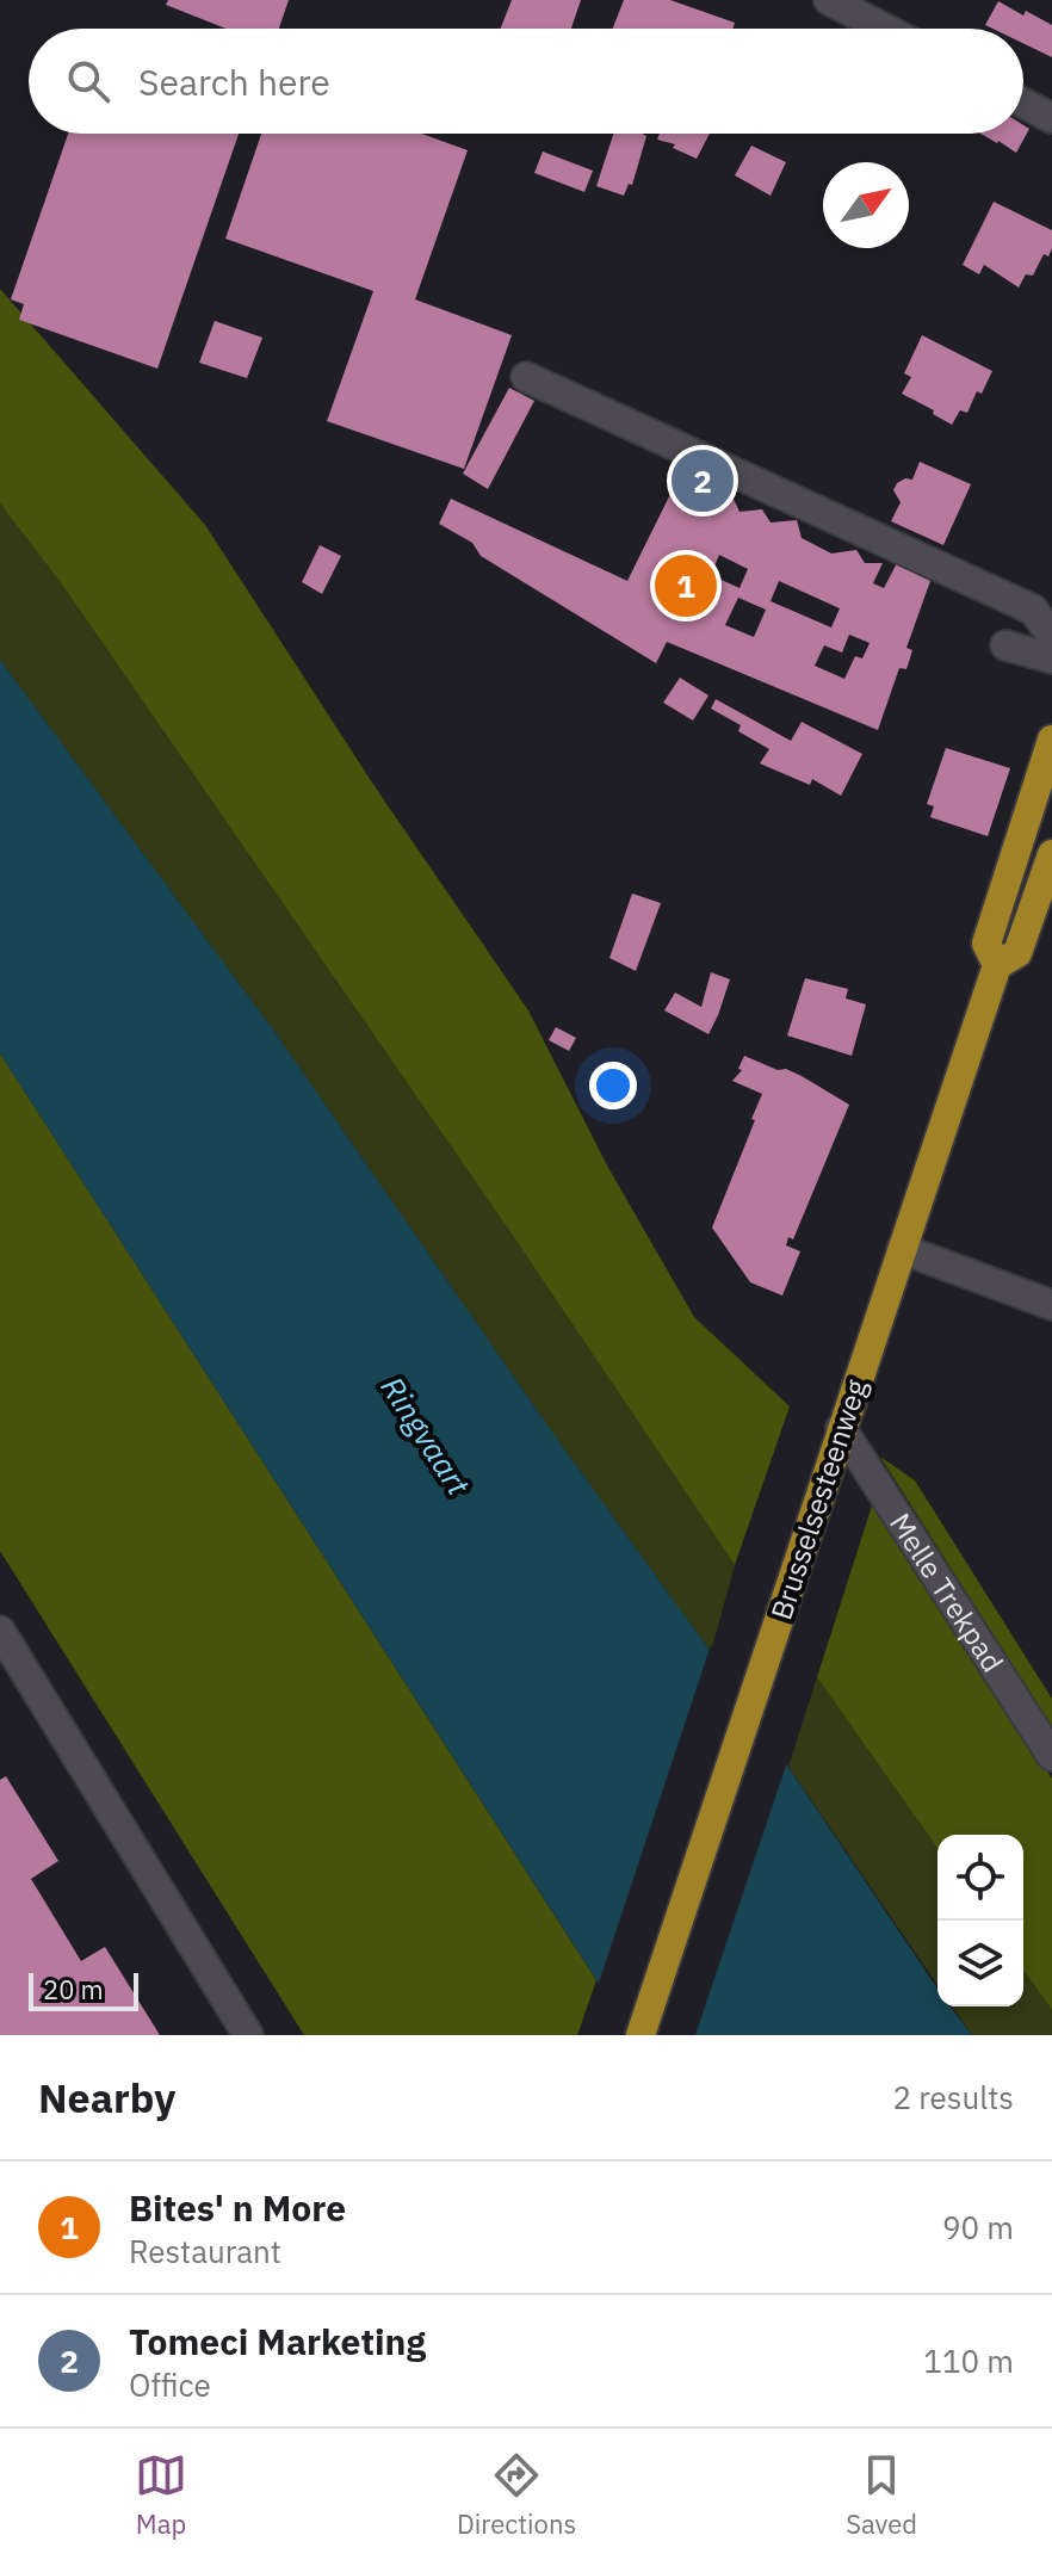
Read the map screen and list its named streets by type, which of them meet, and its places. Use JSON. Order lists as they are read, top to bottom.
{
  "streets": {
    "main road": ["Brusselsesteenweg"],
    "street": ["Melle Trekpad"]
  },
  "crossings": [
    ["Brusselsesteenweg", "Melle Trekpad"]
  ],
  "water": ["Ringvaart"],
  "scale_bar": "20 m",
  "north": "top right",
  "page": {
    "search": "Search here",
    "pins": ["2", "1"],
    "scale": "20 m",
    "heading": ["Nearby", "2 results"],
    "list": [
      {
        "mark": "1",
        "name": "Bites' n More",
        "note": "Restaurant",
        "value": "90 m"
      },
      {
        "mark": "2",
        "name": "Tomeci Marketing",
        "note": "Office",
        "value": "110 m"
      }
    ],
    "nav": ["Map", "Directions", "Saved"]
  }
}
